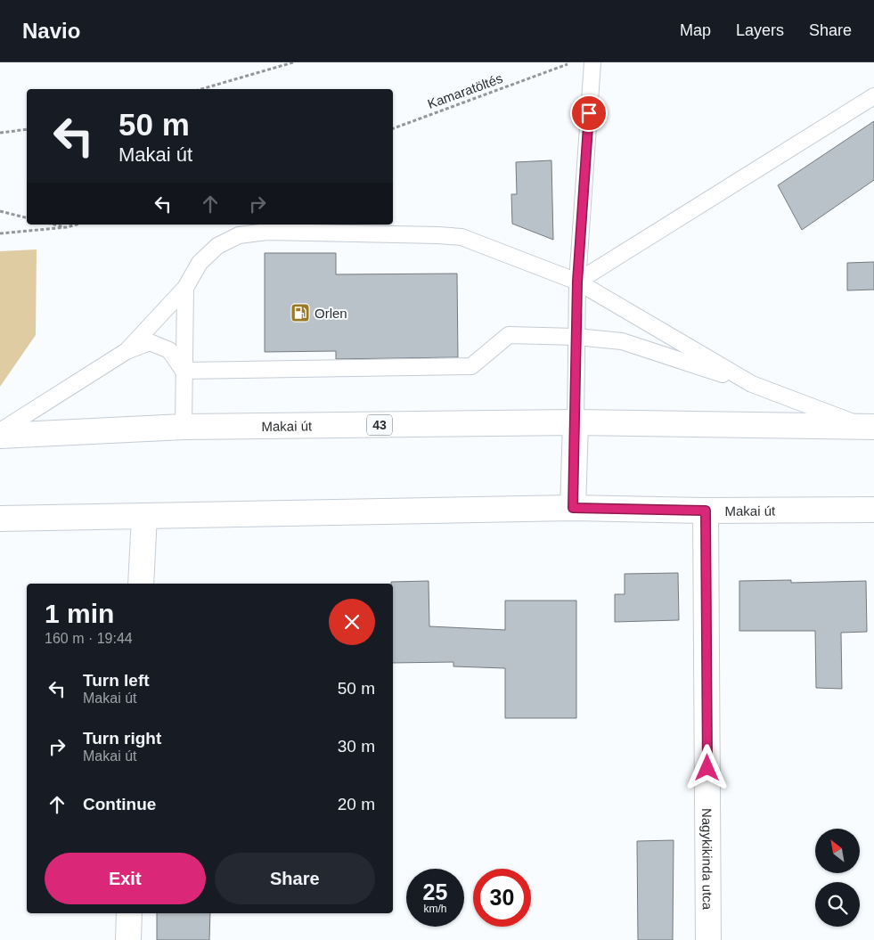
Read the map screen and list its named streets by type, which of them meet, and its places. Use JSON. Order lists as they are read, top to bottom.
{
  "streets": {
    "street": ["43", "Makai út", "Nagykikinda utca"],
    "path": ["Kamaratöltés"]
  },
  "crossings": [
    ["Makai út", "Nagykikinda utca"]
  ],
  "places": {
    "fuel station": ["Orlen"]
  },
  "north": "top left",
  "page": {
    "header": "Navio",
    "nav": ["Map", "Layers", "Share"],
    "turn": ["50 m", "Makai út"],
    "heading": ["1 min", "160 m · 19:44"],
    "list": [
      {
        "name": "Turn left",
        "note": "Makai út",
        "value": "50 m"
      },
      {
        "name": "Turn right",
        "note": "Makai út",
        "value": "30 m"
      },
      {
        "name": "Continue",
        "value": "20 m"
      }
    ],
    "buttons": ["Exit", "Share"],
    "speed": "25 km/h",
    "limit": "30"
  }
}
